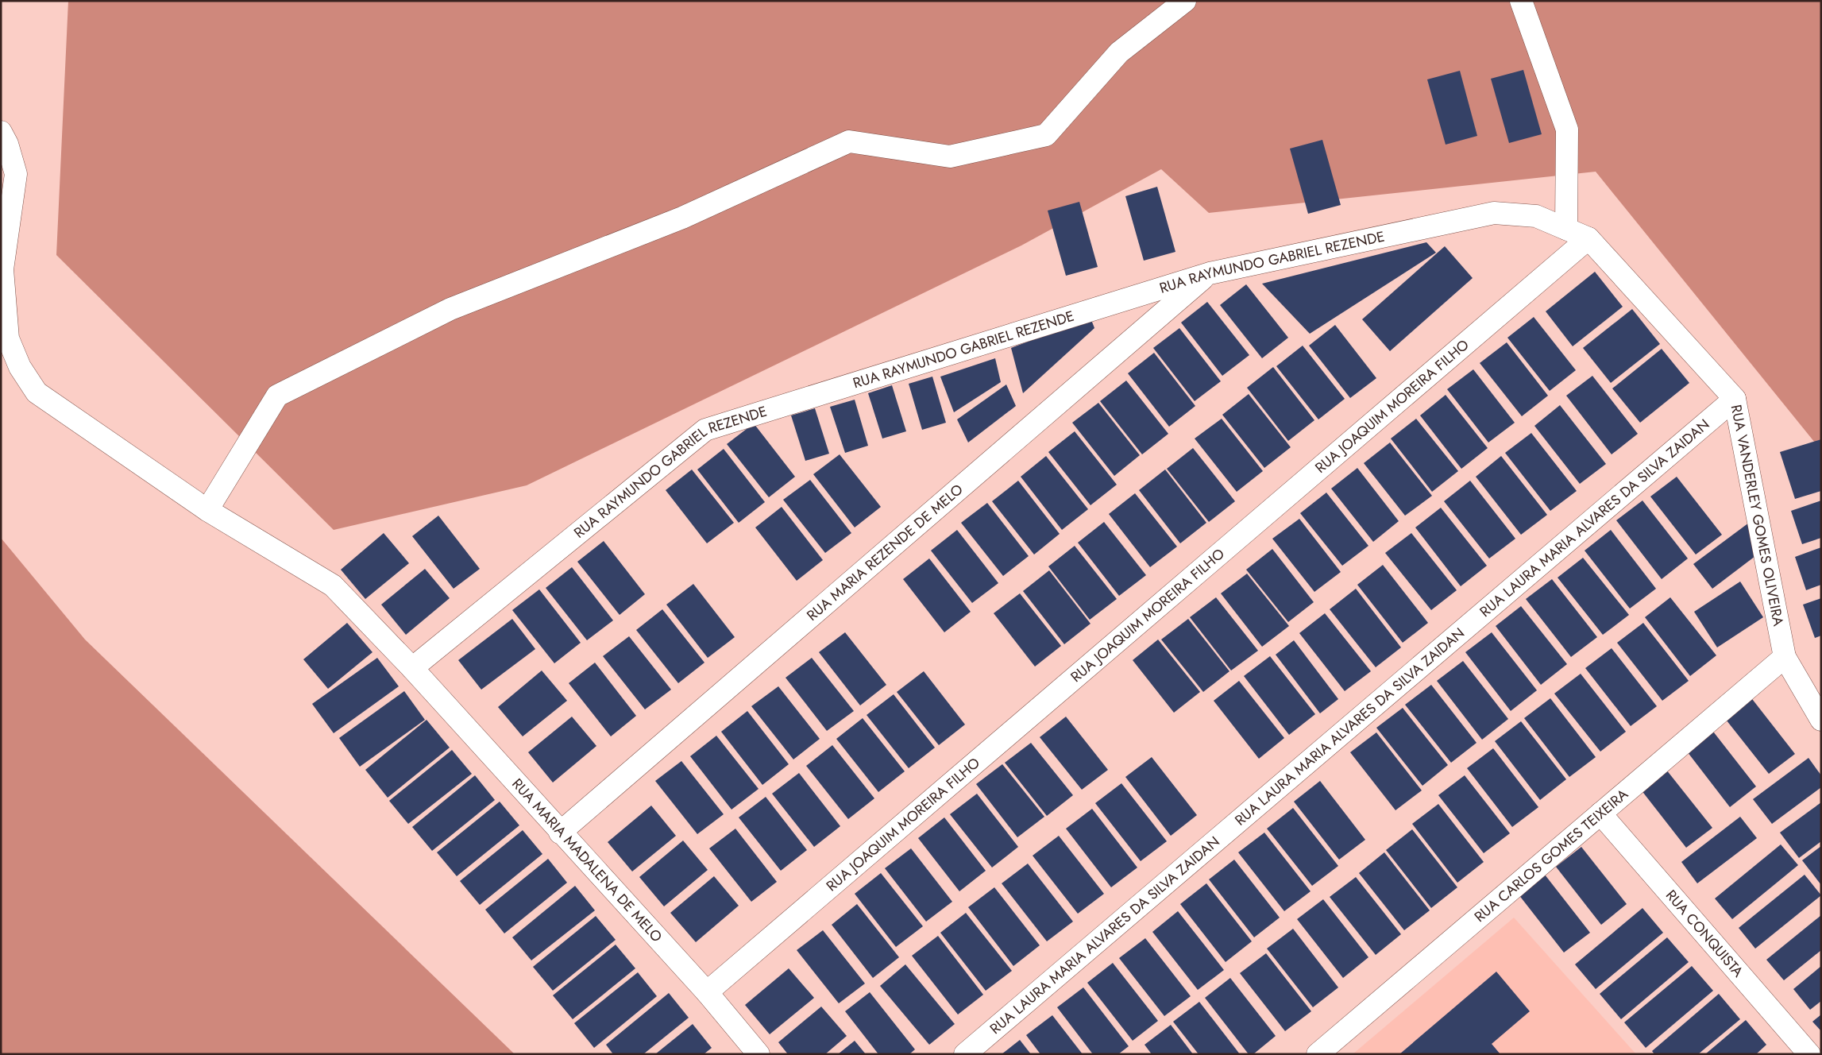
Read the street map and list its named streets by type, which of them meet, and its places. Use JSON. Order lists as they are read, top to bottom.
{
  "streets": {
    "street": [
      "RUA RAYMUNDO GABRIEL REZENDE",
      "RUA JOAQUIM MOREIRA FILHO",
      "RUA VANDERLEY GOMES OLIVEIRA",
      "RUA LAURA MARIA ALVARES DA SILVA ZAIDAN",
      "RUA MARIA REZENDE DE MELO",
      "RUA CARLOS GOMES TEIXEIRA",
      "RUA MARIA MADALENA DE MELO",
      "RUA CONQUISTA"
    ]
  },
  "crossings": [
    ["RUA RAYMUNDO GABRIEL REZENDE", "RUA JOAQUIM MOREIRA FILHO"],
    ["RUA RAYMUNDO GABRIEL REZENDE", "RUA VANDERLEY GOMES OLIVEIRA"],
    ["RUA RAYMUNDO GABRIEL REZENDE", "RUA MARIA REZENDE DE MELO"],
    ["RUA RAYMUNDO GABRIEL REZENDE", "RUA MARIA MADALENA DE MELO"],
    ["RUA JOAQUIM MOREIRA FILHO", "RUA VANDERLEY GOMES OLIVEIRA"],
    ["RUA JOAQUIM MOREIRA FILHO", "RUA MARIA MADALENA DE MELO"],
    ["RUA VANDERLEY GOMES OLIVEIRA", "RUA LAURA MARIA ALVARES DA SILVA ZAIDAN"],
    ["RUA VANDERLEY GOMES OLIVEIRA", "RUA CARLOS GOMES TEIXEIRA"],
    ["RUA MARIA REZENDE DE MELO", "RUA MARIA MADALENA DE MELO"],
    ["RUA CARLOS GOMES TEIXEIRA", "RUA CONQUISTA"]
  ]
}
